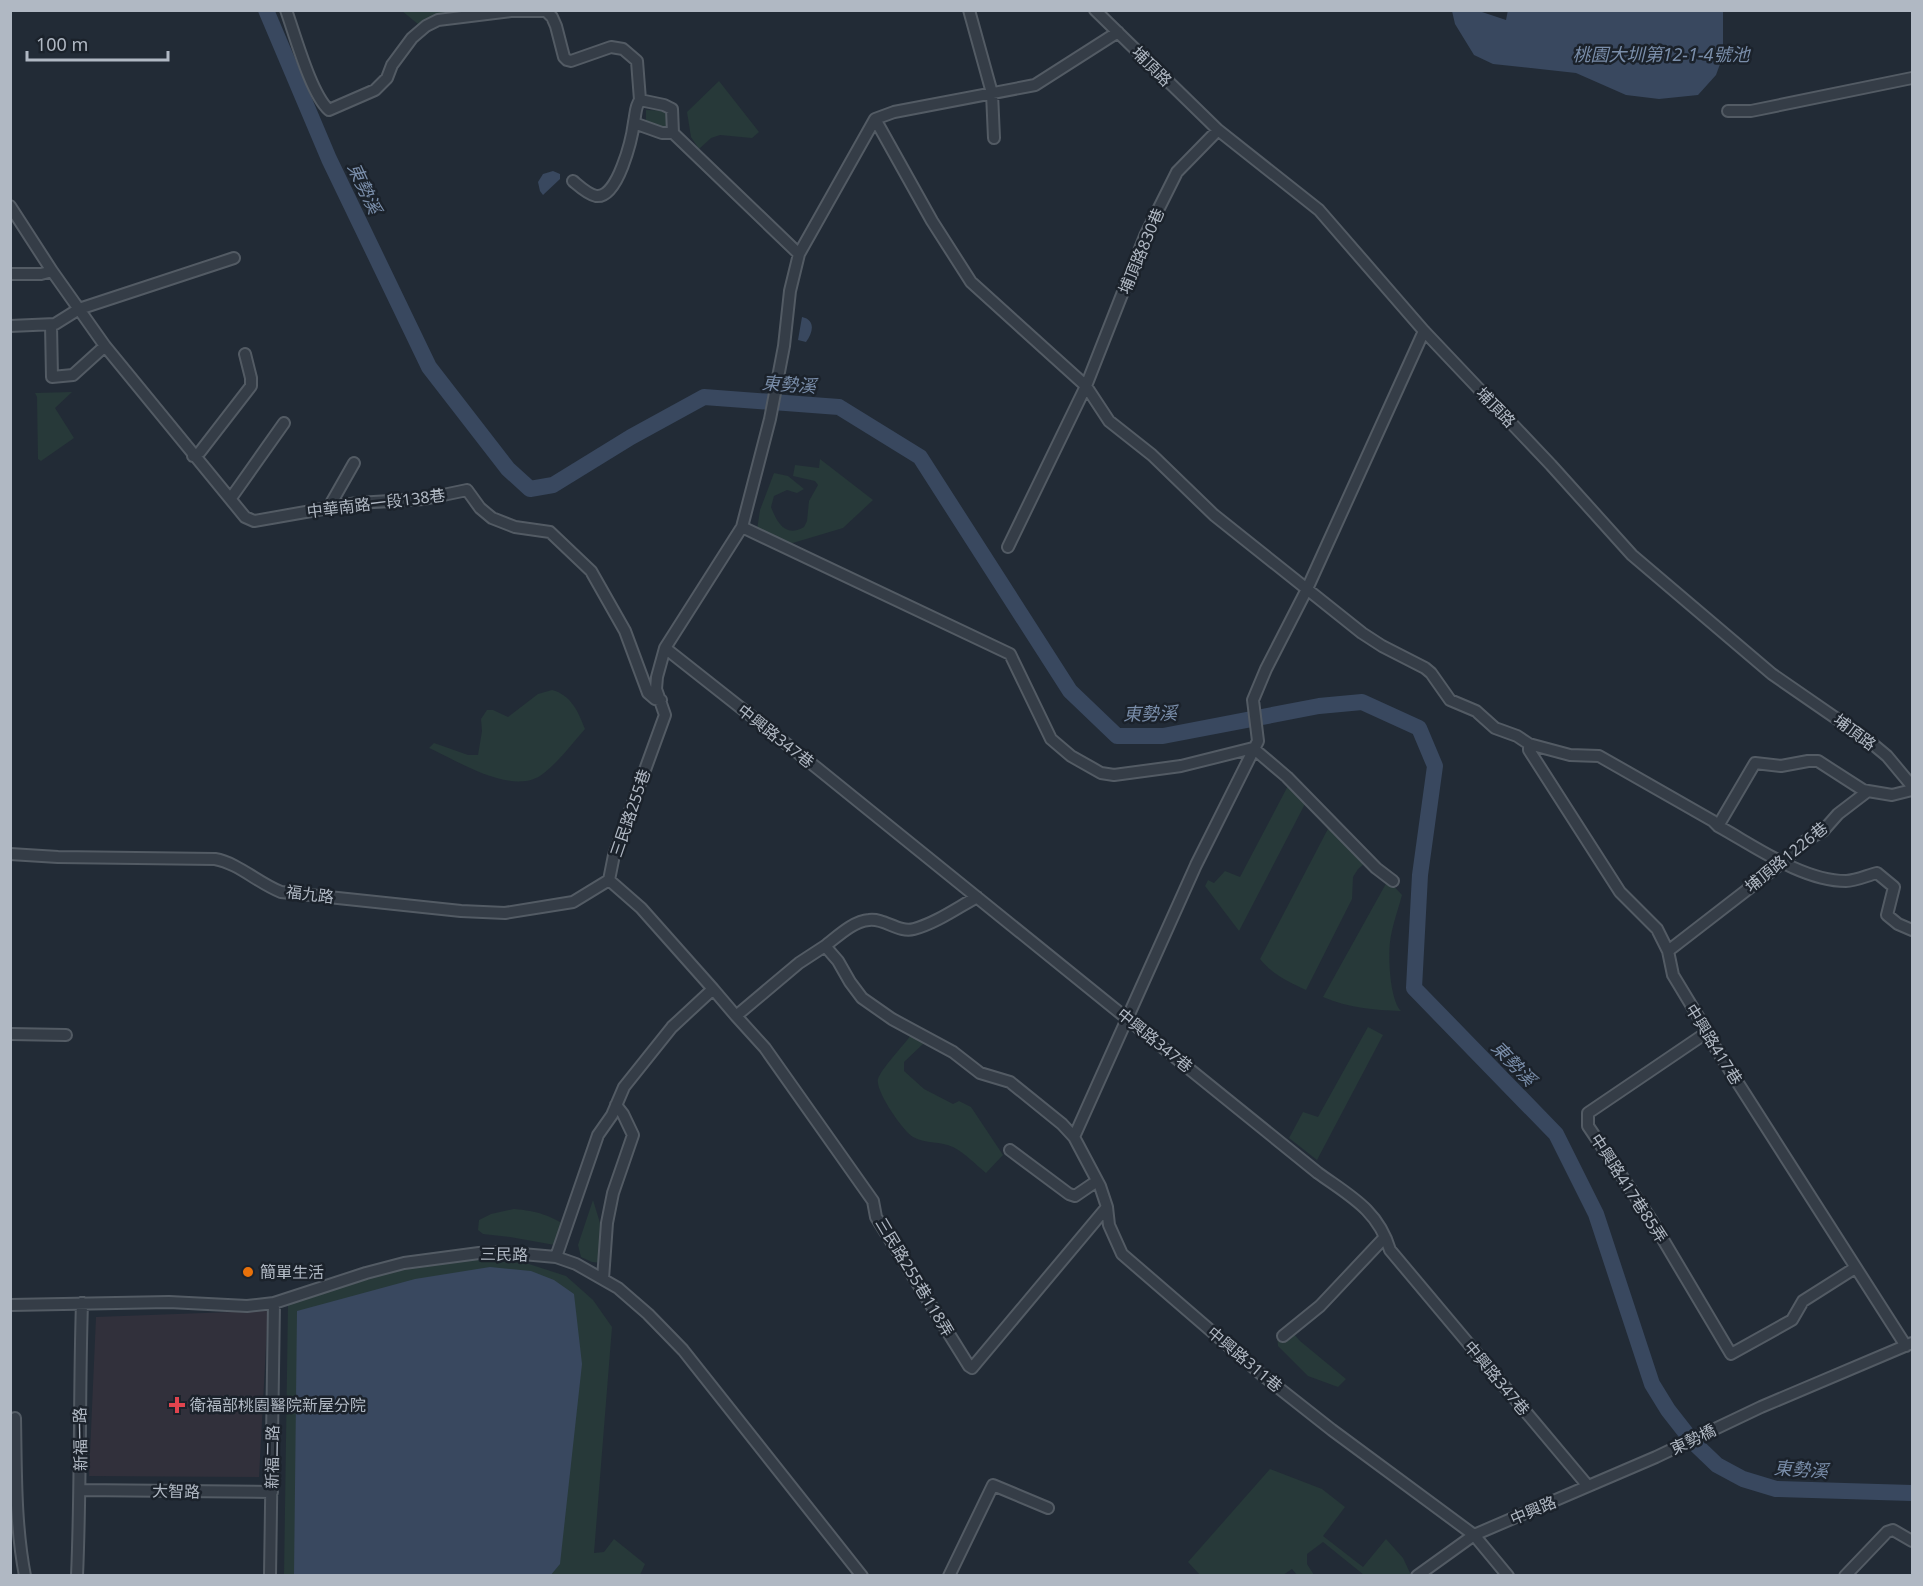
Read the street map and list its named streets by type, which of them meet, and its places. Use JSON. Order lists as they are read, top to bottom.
{
  "streets": {
    "street": [
      "埔頂路",
      "埔頂路830巷",
      "中華南路一段138巷",
      "中興路347巷",
      "三民路255巷",
      "埔頂路1226巷",
      "福九路",
      "中興路417巷",
      "中興路417巷85弄",
      "三民路",
      "三民路255巷118弄",
      "中興路311巷",
      "新福一路",
      "東勢橋",
      "新福二路",
      "大智路",
      "中興路"
    ]
  },
  "crossings": [
    ["埔頂路", "埔頂路830巷"],
    ["中華南路一段138巷", "三民路255巷"],
    ["中興路347巷", "三民路255巷"],
    ["中興路347巷", "中興路"],
    ["三民路255巷", "福九路"],
    ["三民路255巷", "三民路255巷118弄"],
    ["埔頂路1226巷", "中興路417巷"],
    ["中興路417巷", "中興路417巷85弄"],
    ["中興路417巷", "東勢橋"],
    ["三民路", "新福一路"],
    ["三民路", "新福二路"],
    ["三民路255巷118弄", "中興路311巷"],
    ["中興路311巷", "中興路"],
    ["新福一路", "大智路"],
    ["東勢橋", "中興路"],
    ["新福二路", "大智路"]
  ],
  "water": ["桃園大圳第12-1-4號池", "東勢溪"],
  "places": {
    "other": ["簡單生活"],
    "health": ["衛福部桃園醫院新屋分院"]
  },
  "scale_bar": "100 m"
}
